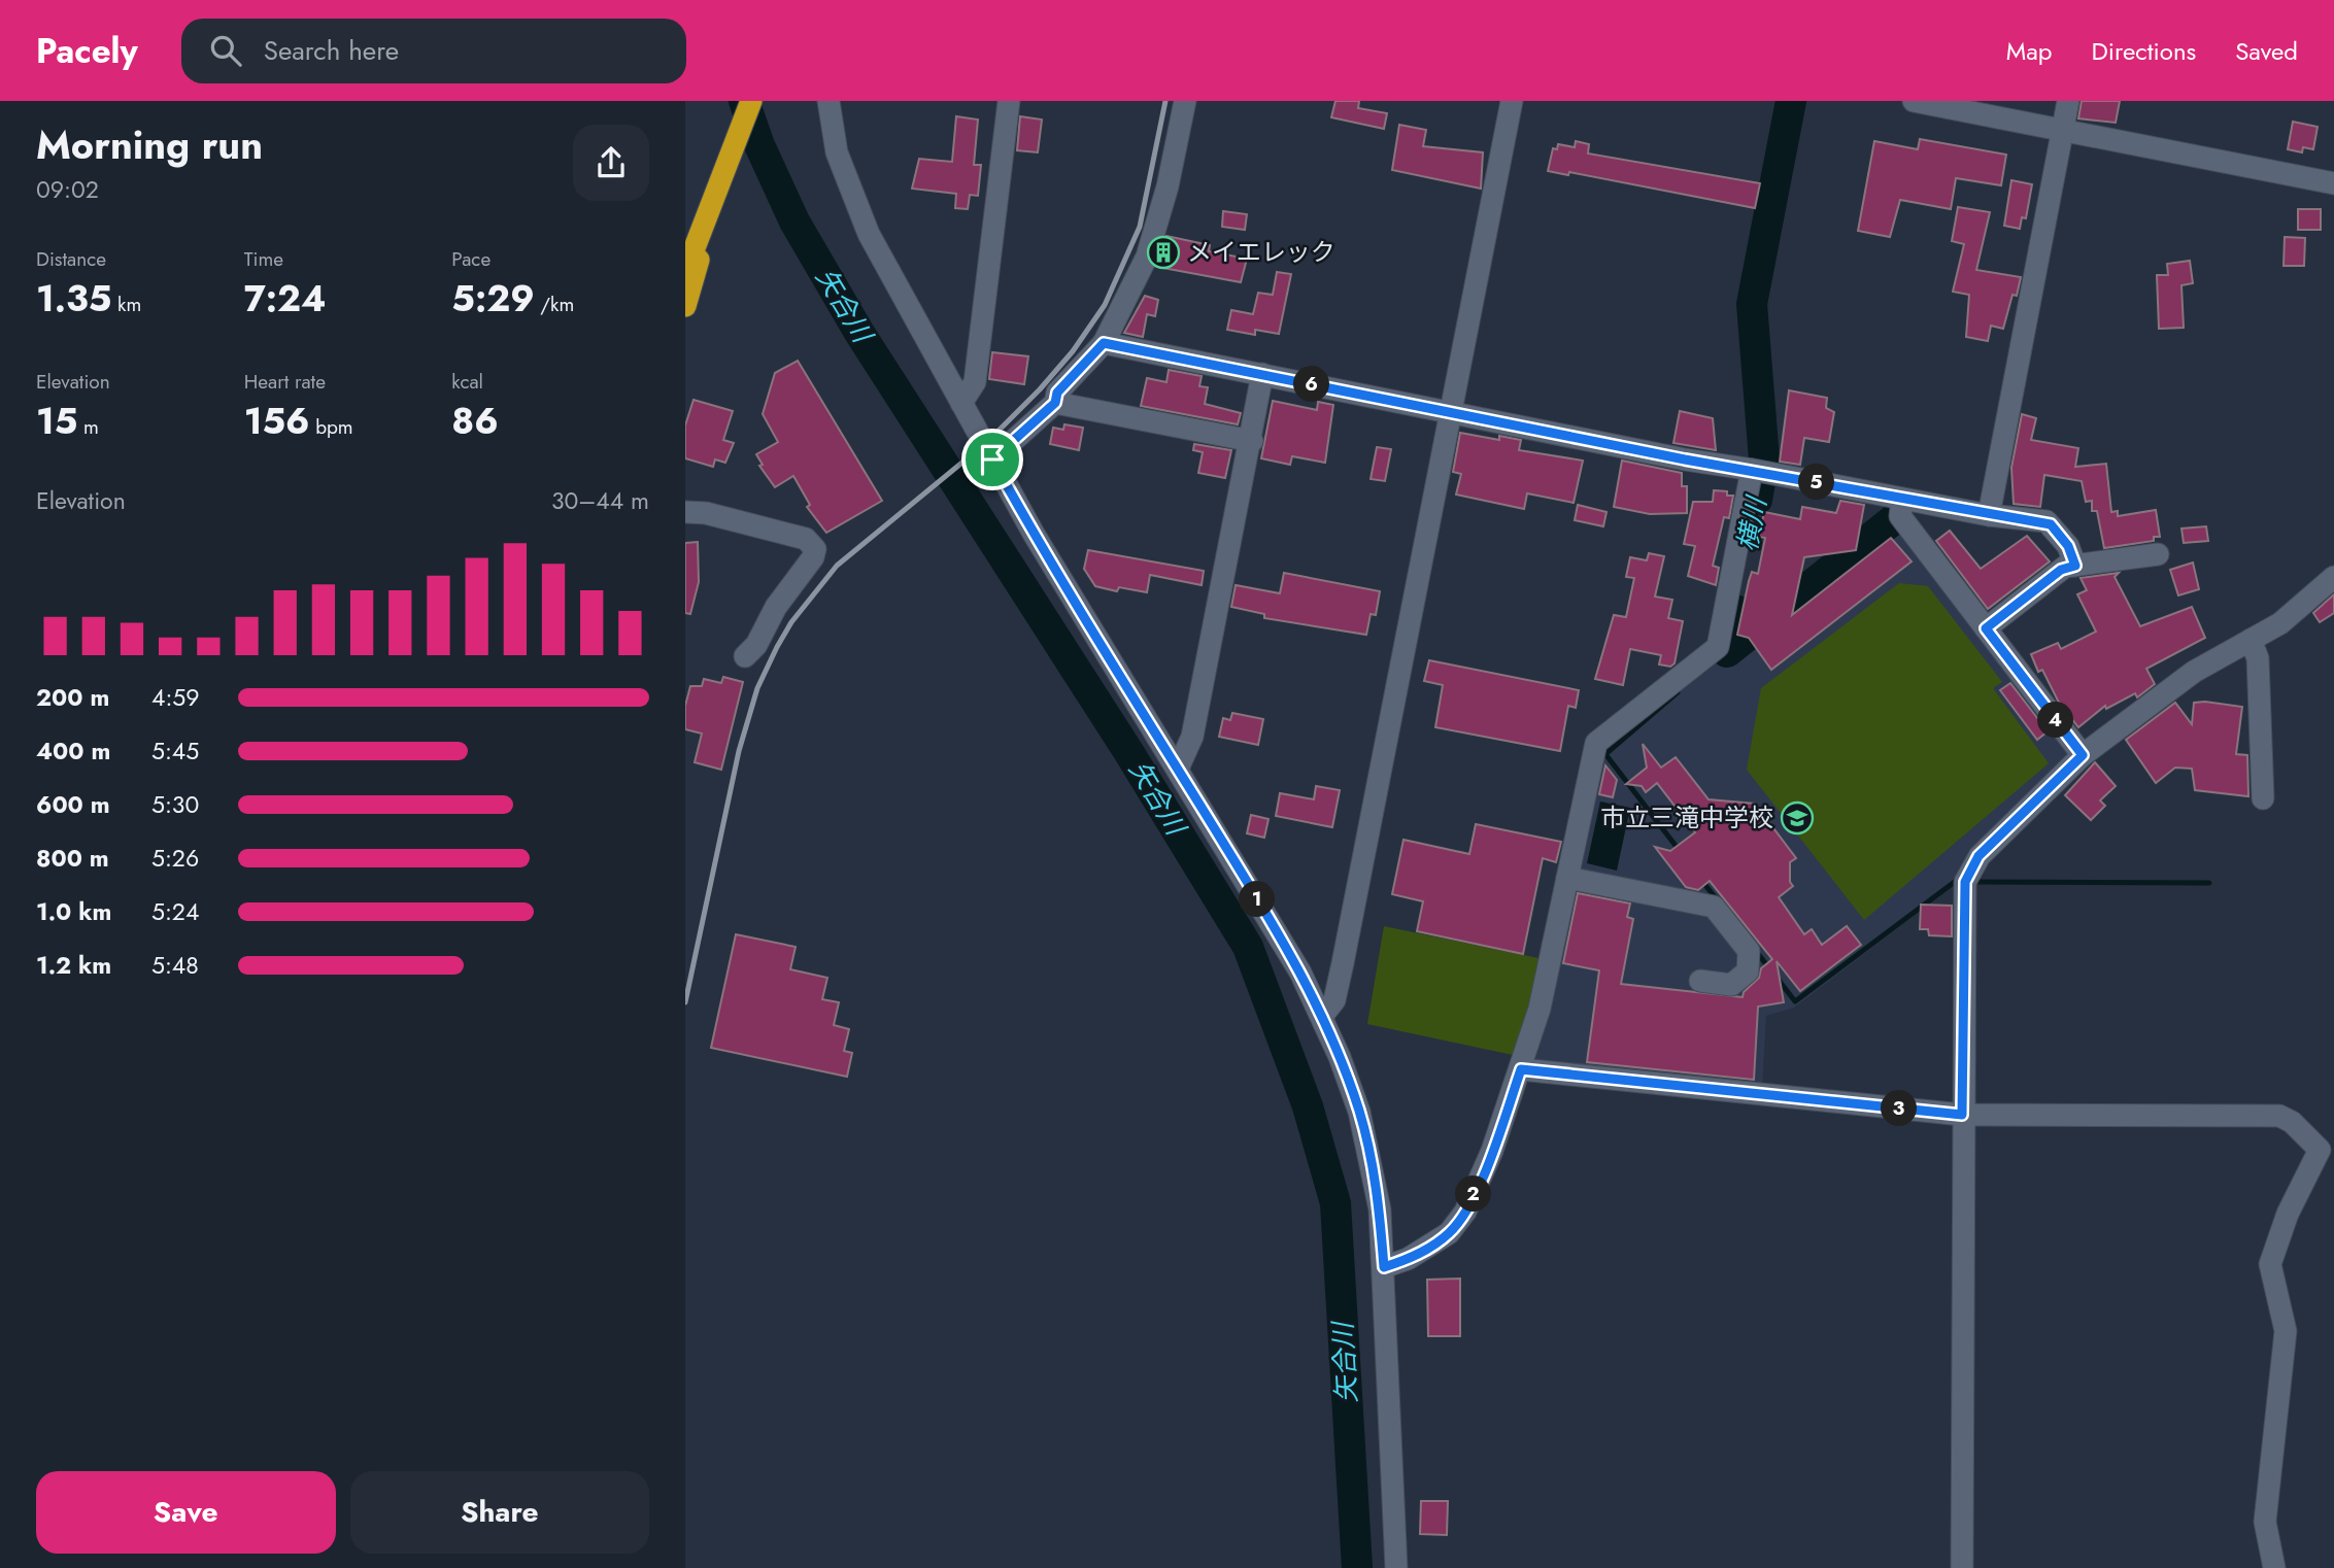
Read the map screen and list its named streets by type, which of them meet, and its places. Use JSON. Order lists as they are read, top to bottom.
{
  "water": ["矢合川", "横川"],
  "places": {
    "building": ["メイエレック"],
    "school or university": ["市立三滝中学校"]
  },
  "page": {
    "header": "Pacely",
    "search": "Search here",
    "nav": ["Map", "Directions", "Saved"],
    "heading": ["Morning run", "09:02"],
    "stats": [
      ["Distance", "1.35 km"],
      ["Time", "7:24"],
      ["Pace", "5:29 /km"],
      ["Elevation", "15 m"],
      ["Heart rate", "156 bpm"],
      ["kcal", "86"]
    ],
    "pins": [
      "6",
      "5",
      "4",
      "1",
      "3",
      "2"
    ],
    "chart": ["Elevation", "30–44 m"],
    "list": [
      {
        "name": "200 m",
        "note": "4:59"
      },
      {
        "name": "400 m",
        "note": "5:45"
      },
      {
        "name": "600 m",
        "note": "5:30"
      },
      {
        "name": "800 m",
        "note": "5:26"
      },
      {
        "name": "1.0 km",
        "note": "5:24"
      },
      {
        "name": "1.2 km",
        "note": "5:48"
      }
    ],
    "buttons": ["Save", "Share"]
  }
}
